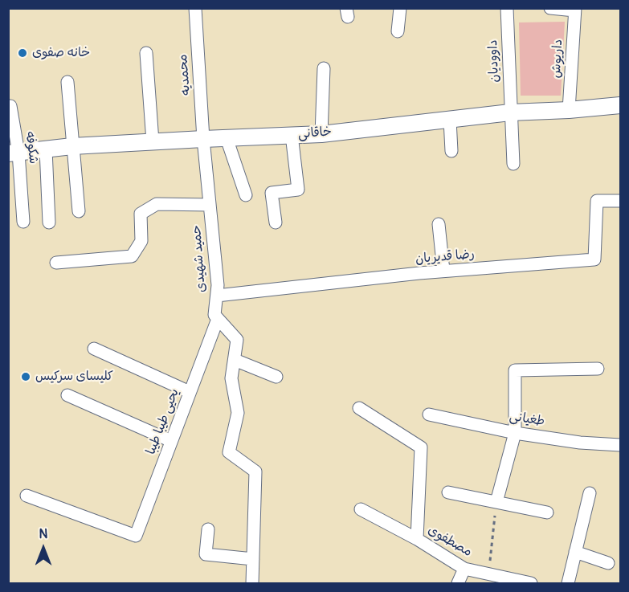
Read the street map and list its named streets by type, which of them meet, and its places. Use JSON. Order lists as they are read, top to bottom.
{
  "streets": {
    "street": [
      "داریوش",
      "داوودیان",
      "محمدیه",
      "خاقانی",
      "شکوفه",
      "رضا قدیریان",
      "حمید شهیدی",
      "طغیانی",
      "یحیی طیبا طیبا",
      "مصطفوی"
    ]
  },
  "crossings": [
    ["داریوش", "خاقانی"],
    ["داوودیان", "خاقانی"],
    ["محمدیه", "خاقانی"],
    ["محمدیه", "حمید شهیدی"],
    ["خاقانی", "شکوفه"],
    ["خاقانی", "حمید شهیدی"],
    ["رضا قدیریان", "حمید شهیدی"],
    ["حمید شهیدی", "یحیی طیبا طیبا"]
  ],
  "places": ["خانه صفوی", "کلیسای سرکیس"],
  "north": "top"
}
